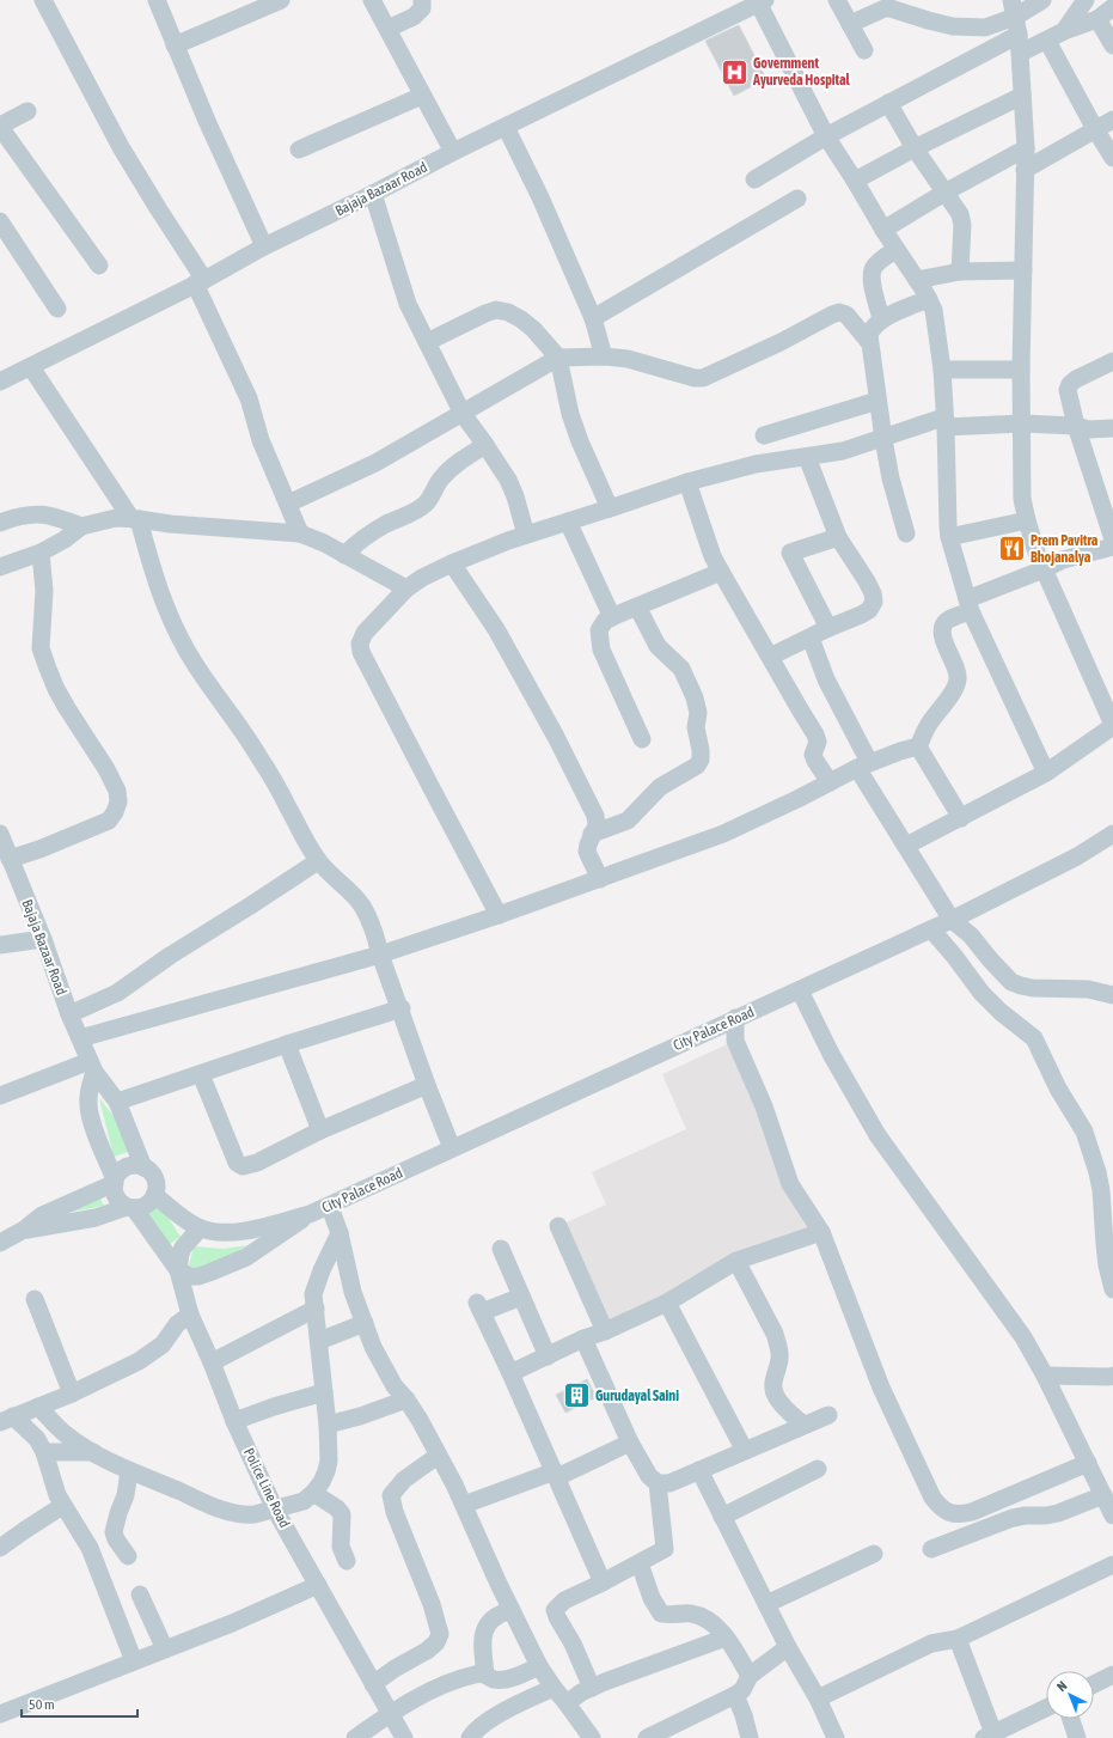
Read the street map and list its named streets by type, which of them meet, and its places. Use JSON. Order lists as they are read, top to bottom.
{
  "streets": {
    "street": ["Bajaja Bazaar Road", "City Palace Road", "Police Line Road"]
  },
  "crossings": [
    ["City Palace Road", "Police Line Road"]
  ],
  "places": {
    "hospital": ["Government Ayurveda Hospital"],
    "restaurant": ["Prem Pavitra Bhojanalya"],
    "building": ["Gurudayal Saini"]
  },
  "scale_bar": "50 m",
  "north": "top left"
}
